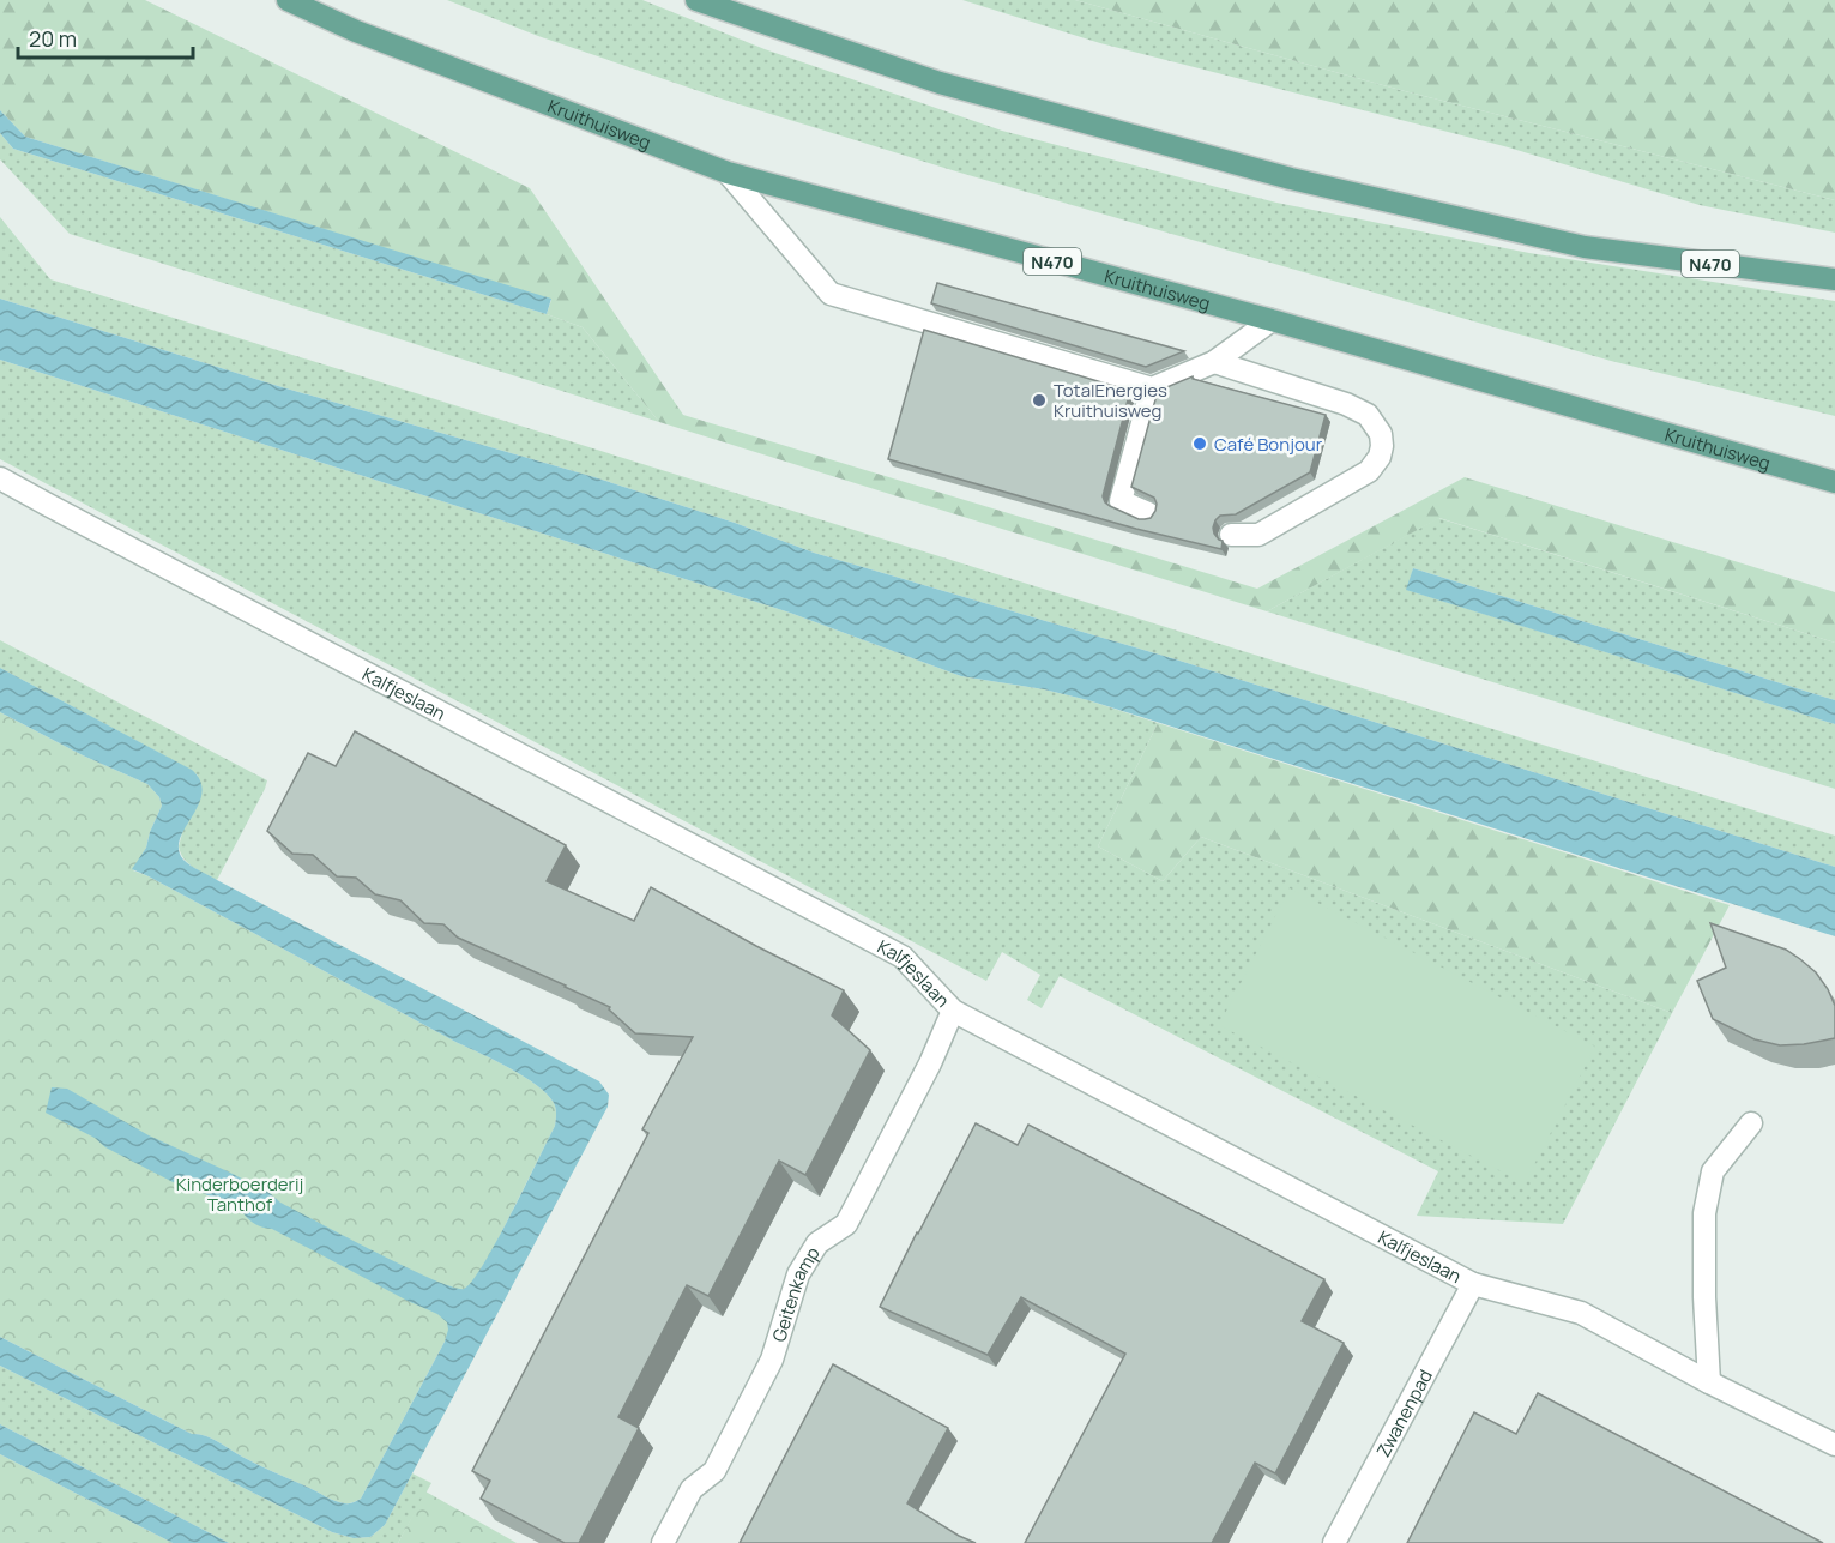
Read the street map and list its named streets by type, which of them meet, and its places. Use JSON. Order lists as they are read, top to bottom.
{
  "streets": {
    "main road": ["Kruithuisweg", "N470"],
    "street": ["Kalfjeslaan", "Geitenkamp", "Zwanenpad"]
  },
  "crossings": [
    ["Kalfjeslaan", "Geitenkamp"],
    ["Kalfjeslaan", "Zwanenpad"]
  ],
  "parks": ["Kinderboerderij Tanthof"],
  "places": ["TotalEnergies Kruithuisweg", "Café Bonjour"],
  "scale_bar": "20 m"
}
